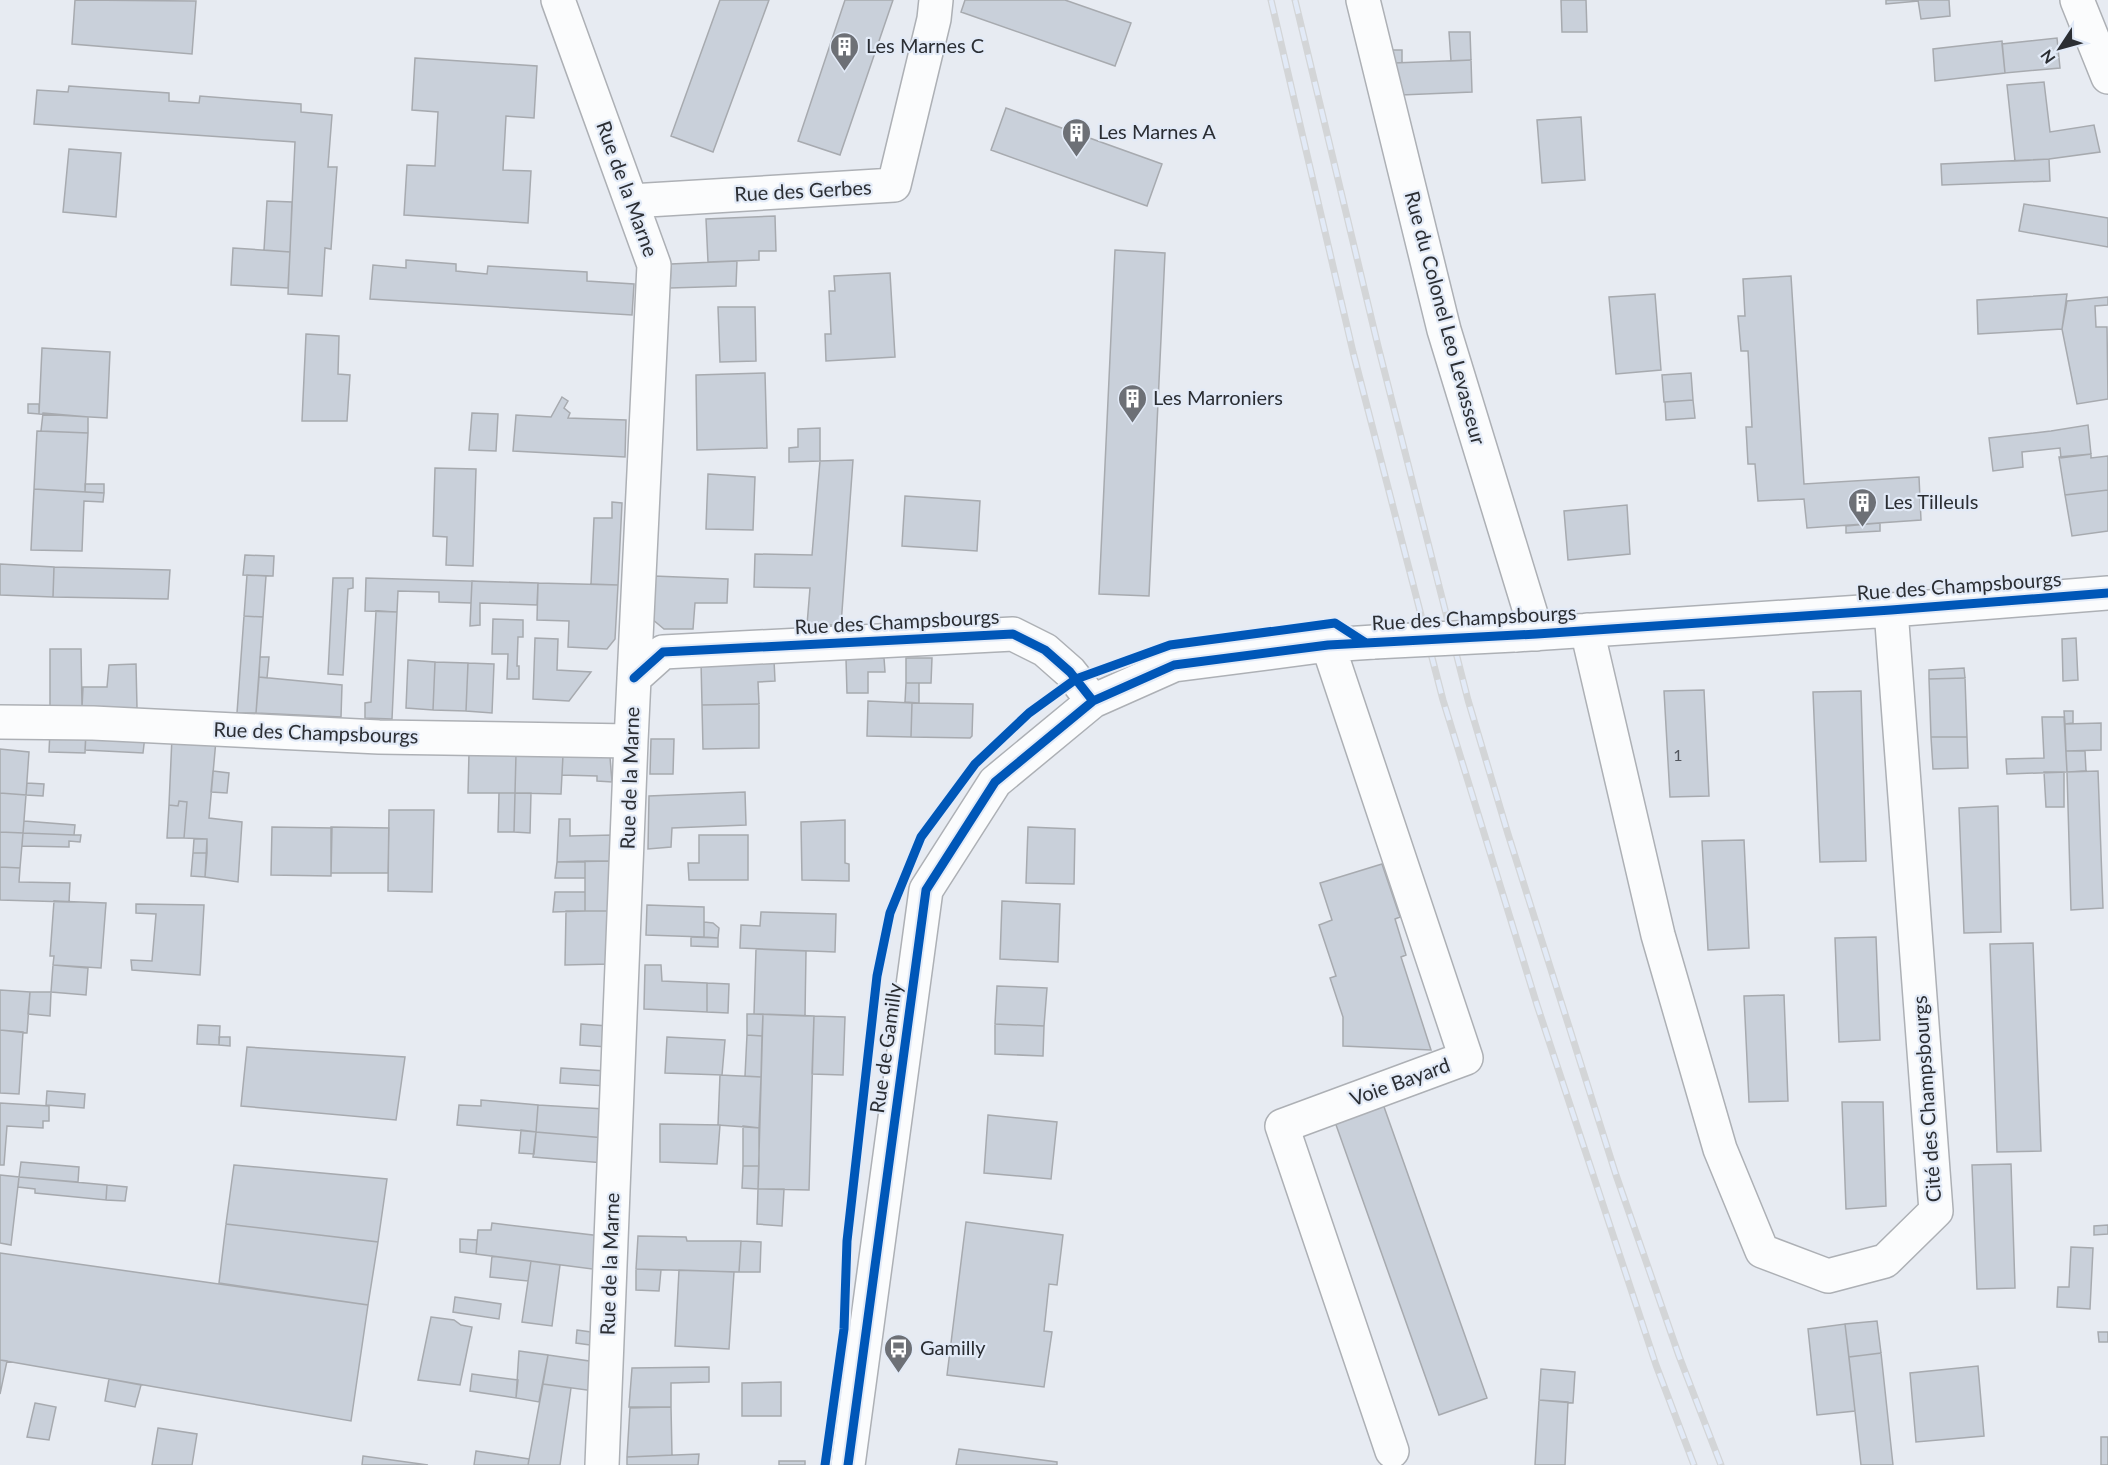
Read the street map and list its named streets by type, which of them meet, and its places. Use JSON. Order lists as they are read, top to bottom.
{
  "streets": {
    "street": [
      "Rue de la Marne",
      "Rue des Gerbes",
      "Rue du Colonel Leo Levasseur",
      "Rue des Champsbourgs",
      "Rue de Gamilly",
      "Voie Bayard",
      "Cité des Champsbourgs"
    ]
  },
  "crossings": [
    ["Rue de la Marne", "Rue des Gerbes"],
    ["Rue de la Marne", "Rue des Champsbourgs"],
    ["Rue du Colonel Leo Levasseur", "Rue des Champsbourgs"],
    ["Rue des Champsbourgs", "Rue de Gamilly"],
    ["Rue des Champsbourgs", "Voie Bayard"],
    ["Rue des Champsbourgs", "Cité des Champsbourgs"]
  ],
  "places": {
    "building": [
      "Les Marnes C",
      "Les Marnes A",
      "Les Marroniers",
      "Les Tilleuls"
    ],
    "bus stop": ["Gamilly"]
  },
  "house_numbers": ["1"],
  "north": "bottom left"
}
